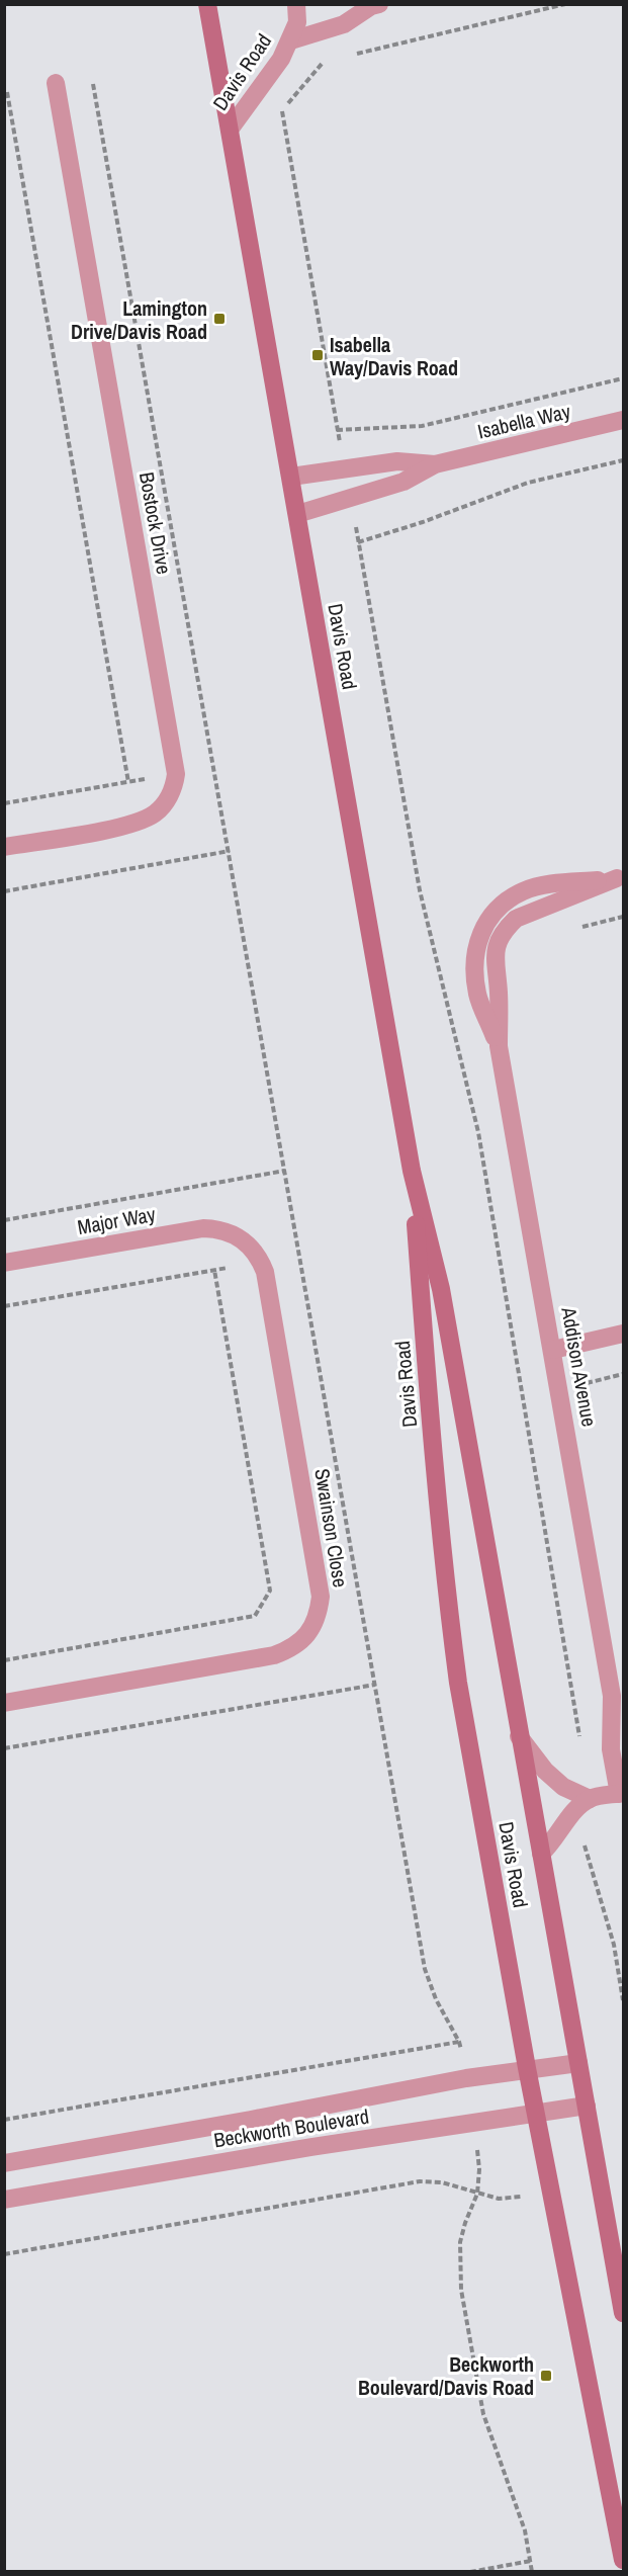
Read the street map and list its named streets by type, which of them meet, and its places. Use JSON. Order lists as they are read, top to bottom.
{
  "streets": {
    "main road": ["Davis Road"],
    "street": [
      "Isabella Way",
      "Bostock Drive",
      "Major Way",
      "Addison Avenue",
      "Swainson Close",
      "Beckworth Boulevard"
    ]
  },
  "crossings": [
    ["Davis Road", "Isabella Way"],
    ["Davis Road", "Beckworth Boulevard"],
    ["Major Way", "Swainson Close"]
  ],
  "places": {
    "transit": ["Lamington Drive/Davis Road", "Isabella Way/Davis Road", "Beckworth Boulevard/Davis Road"]
  }
}
